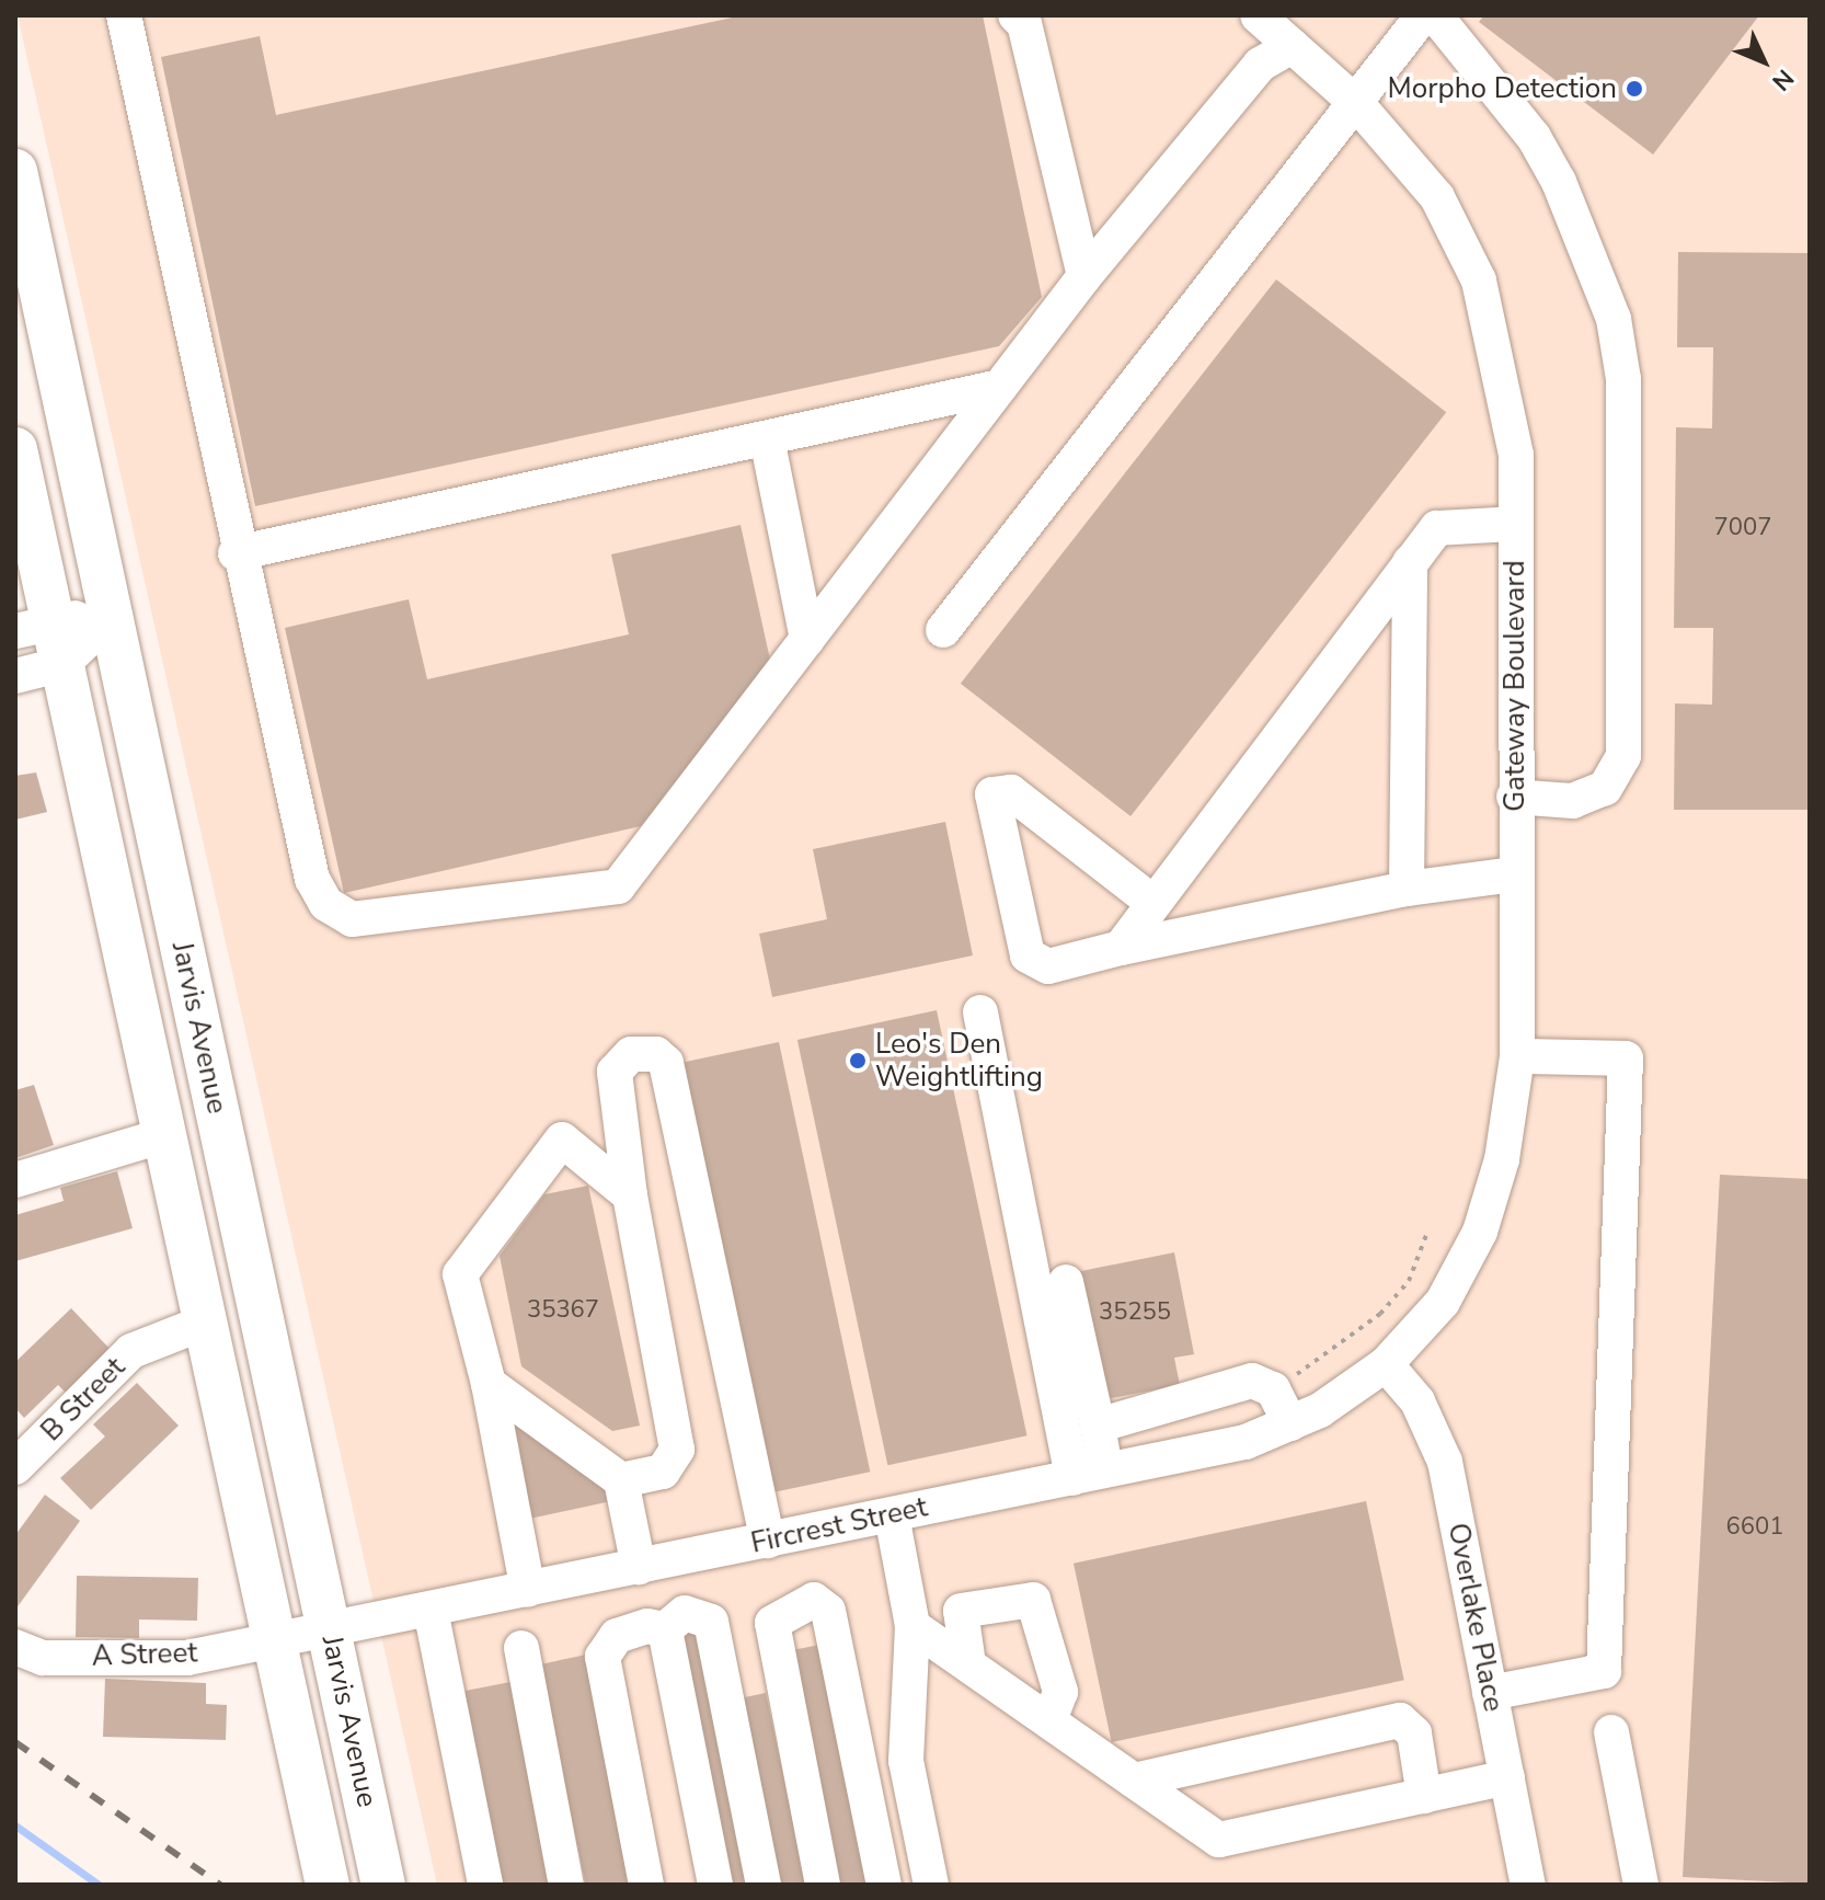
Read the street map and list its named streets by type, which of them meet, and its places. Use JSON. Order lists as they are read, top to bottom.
{
  "streets": {
    "main road": ["Jarvis Avenue"],
    "street": [
      "Gateway Boulevard",
      "B Street",
      "Fircrest Street",
      "Overlake Place",
      "A Street"
    ]
  },
  "crossings": [
    ["Gateway Boulevard", "Fircrest Street"],
    ["Gateway Boulevard", "Overlake Place"],
    ["Jarvis Avenue", "B Street"],
    ["Jarvis Avenue", "Fircrest Street"],
    ["Jarvis Avenue", "A Street"],
    ["Fircrest Street", "Overlake Place"],
    ["Fircrest Street", "A Street"]
  ],
  "places": ["Morpho Detection", "Leo's Den Weightlifting"],
  "house_numbers": [
    "7007",
    "35367",
    "35255",
    "6601"
  ],
  "north": "bottom right"
}
